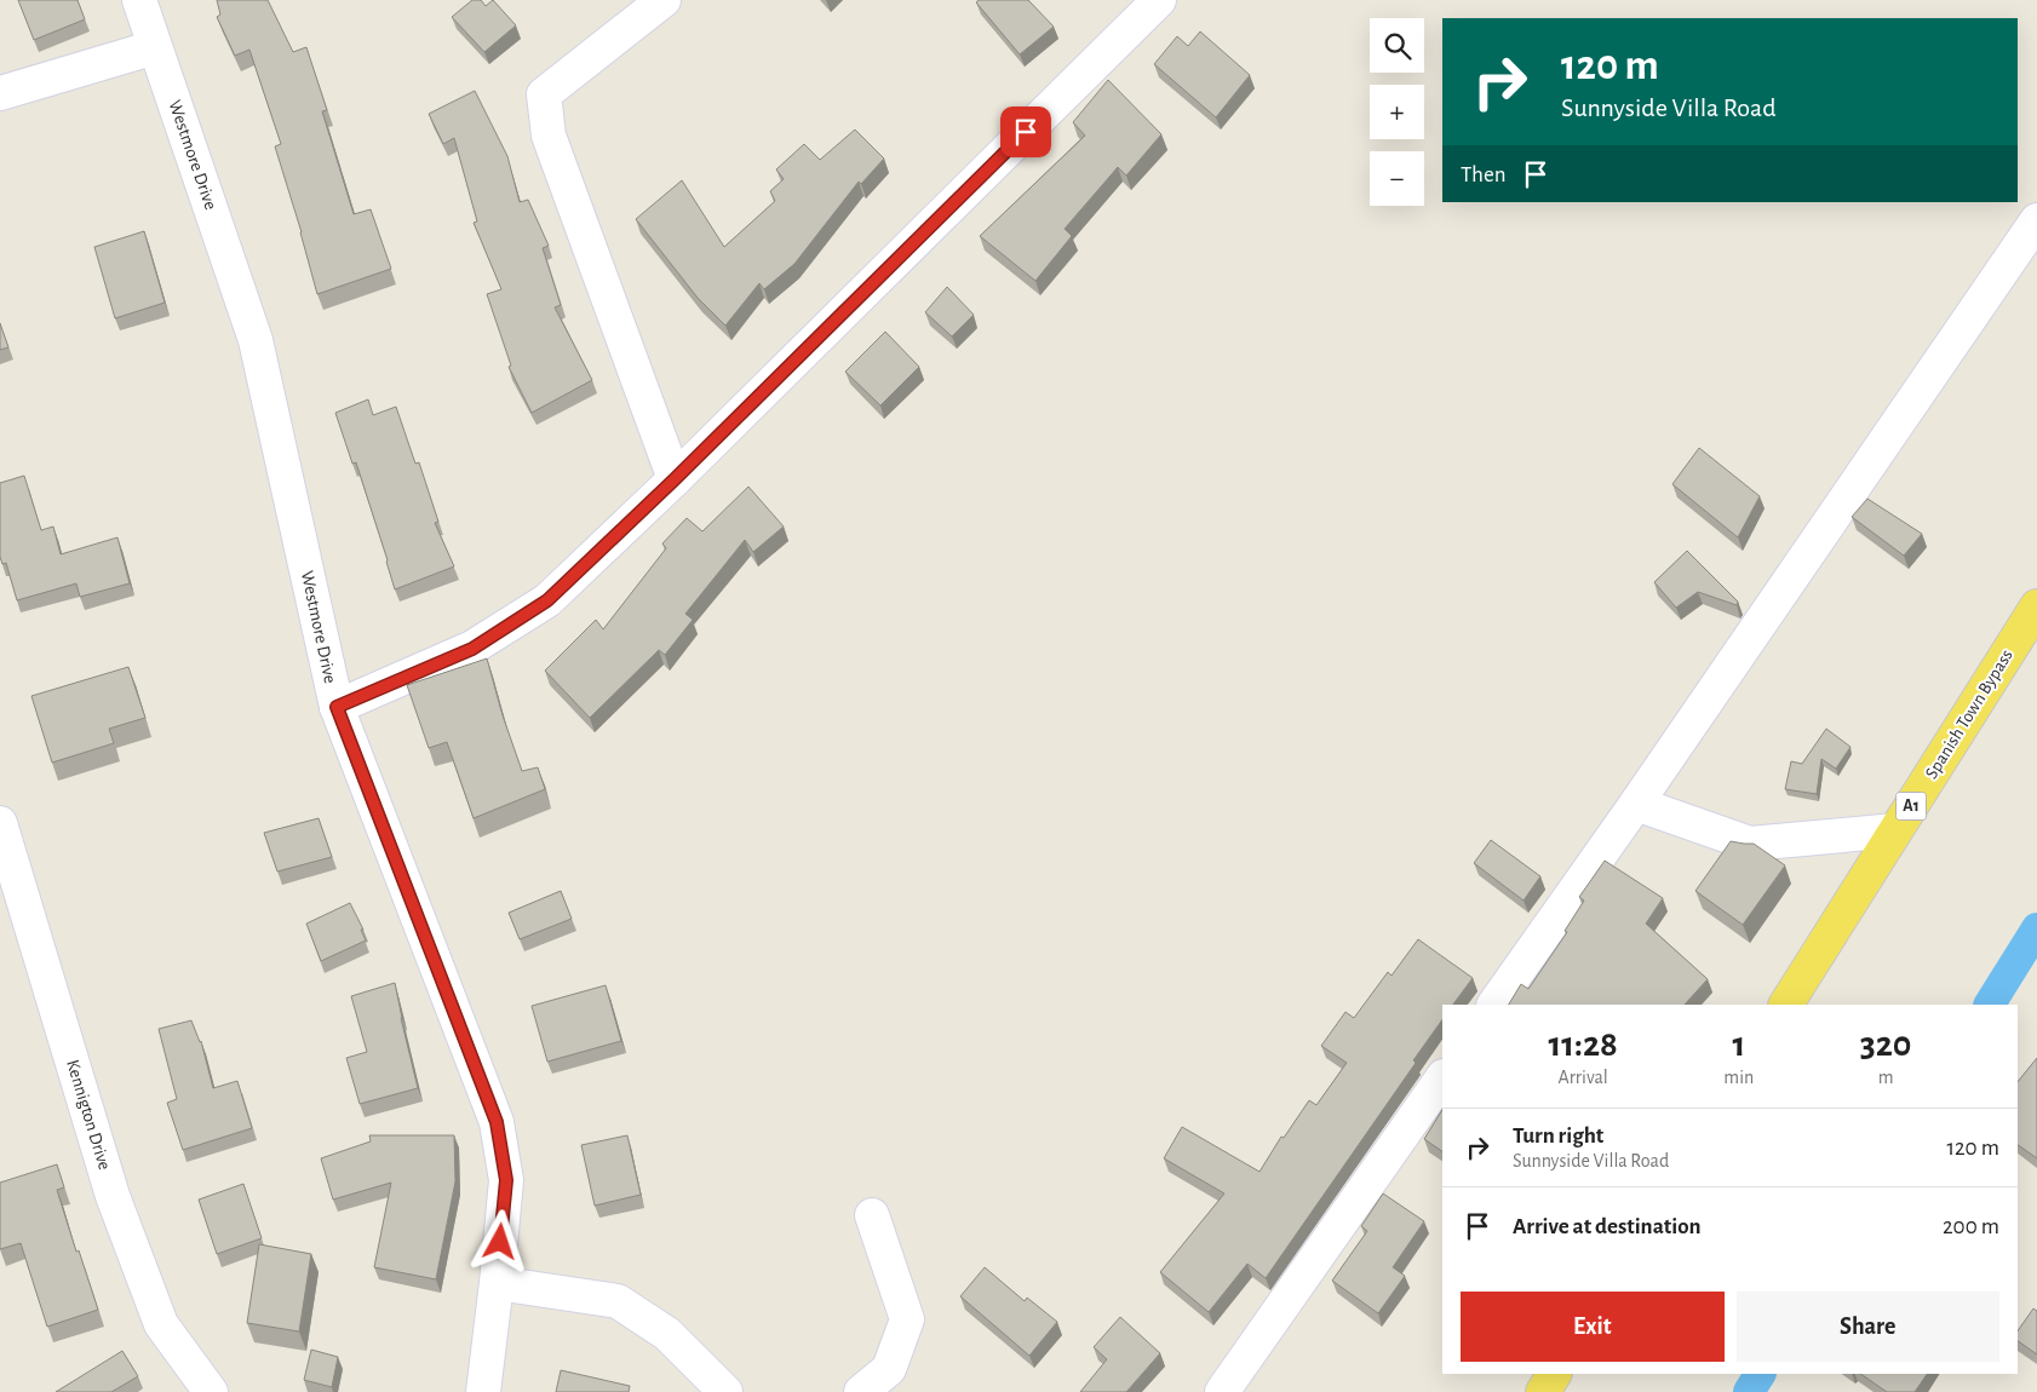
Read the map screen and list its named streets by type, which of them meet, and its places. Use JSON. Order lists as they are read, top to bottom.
{
  "streets": {
    "main road": ["Spanish Town Bypass", "A1"],
    "street": ["Westmore Drive", "Kennigton Drive"]
  },
  "page": {
    "map_buttons": ["+", "−"],
    "turn": ["120 m", "Sunnyside Villa Road"],
    "then": "Then",
    "eta": [
      "11:28",
      "Arrival",
      "1",
      "min",
      "320",
      "m"
    ],
    "list": [
      {
        "name": "Turn right",
        "note": "Sunnyside Villa Road",
        "value": "120 m"
      },
      {
        "name": "Arrive at destination",
        "value": "200 m"
      }
    ],
    "buttons": ["Exit", "Share"]
  }
}
